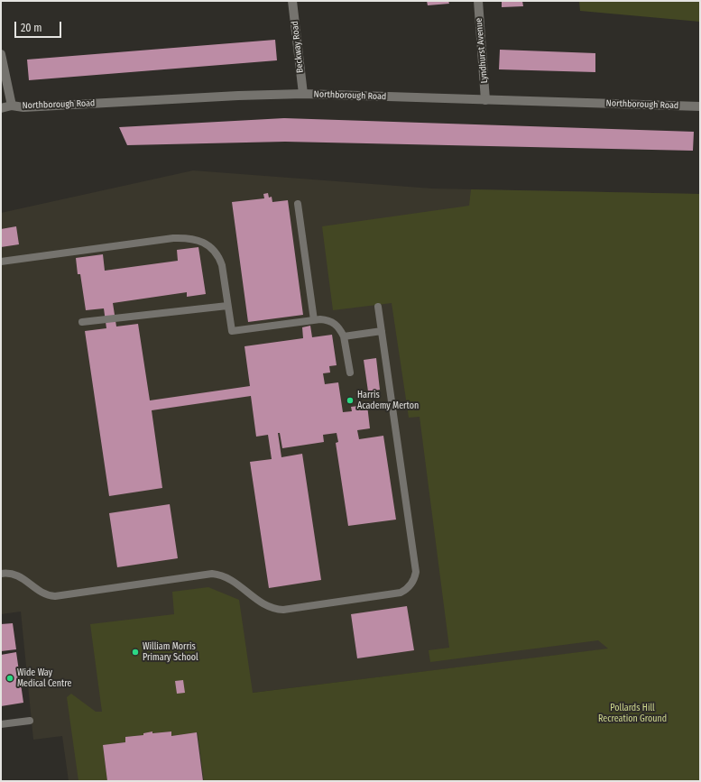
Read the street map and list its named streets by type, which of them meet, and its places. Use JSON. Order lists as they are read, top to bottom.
{
  "streets": {
    "street": ["Beckway Road", "Lyndhurst Avenue", "Northborough Road"]
  },
  "crossings": [
    ["Beckway Road", "Northborough Road"],
    ["Lyndhurst Avenue", "Northborough Road"]
  ],
  "parks": ["Pollards Hill Recreation Ground"],
  "places": ["Harris Academy Merton", "William Morris Primary School", "Wide Way Medical Centre"],
  "scale_bar": "20 m"
}
